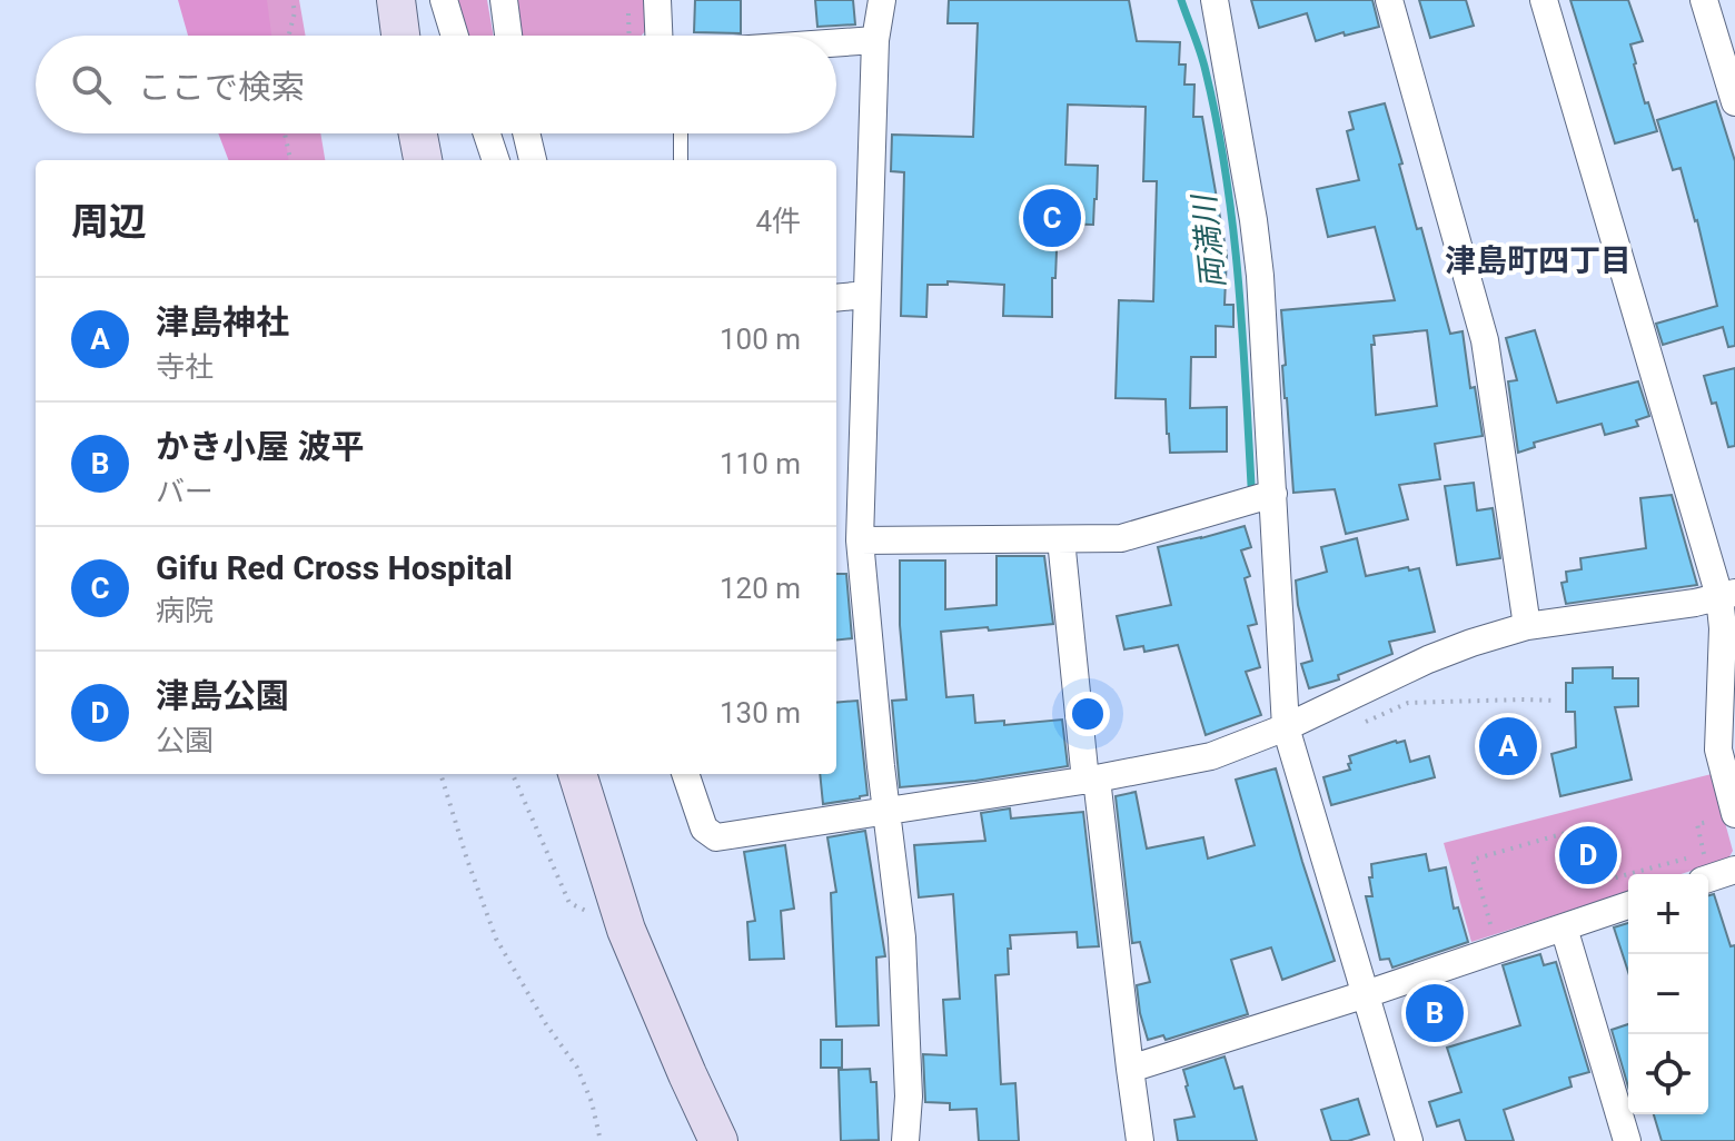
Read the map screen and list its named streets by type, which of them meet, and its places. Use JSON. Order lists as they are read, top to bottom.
{
  "districts": ["津島町四丁目"],
  "water": ["両満川"],
  "page": {
    "search": "ここで検索",
    "heading": ["周辺", "4件"],
    "pins": [
      "C",
      "A",
      "D",
      "B"
    ],
    "list": [
      {
        "mark": "A",
        "name": "津島神社",
        "note": "寺社",
        "value": "100 m"
      },
      {
        "mark": "B",
        "name": "かき小屋 波平",
        "note": "バー",
        "value": "110 m"
      },
      {
        "mark": "C",
        "name": "Gifu Red Cross Hospital",
        "note": "病院",
        "value": "120 m"
      },
      {
        "mark": "D",
        "name": "津島公園",
        "note": "公園",
        "value": "130 m"
      }
    ],
    "map_buttons": ["+", "−"]
  }
}
